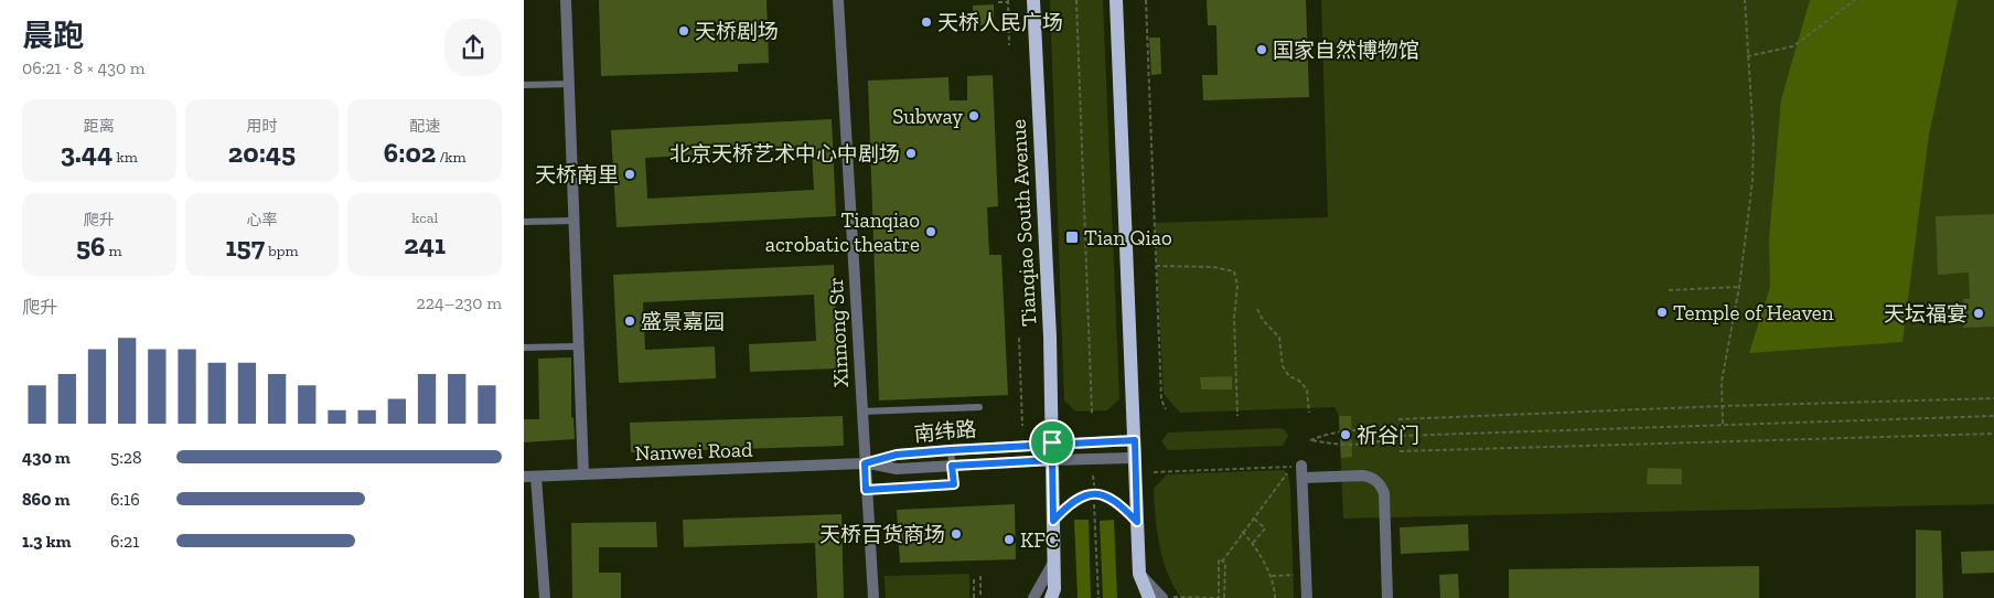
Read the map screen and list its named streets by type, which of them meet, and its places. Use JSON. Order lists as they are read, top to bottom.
{
  "streets": {
    "main road": ["Tianqiao South Avenue"],
    "street": ["Xinnong Str", "南纬路", "Nanwei Road"]
  },
  "crossings": [
    ["Tianqiao South Avenue", "南纬路"],
    ["Xinnong Str", "南纬路"],
    ["Xinnong Str", "Nanwei Road"],
    ["南纬路", "Nanwei Road"]
  ],
  "places": {
    "other": [
      "天桥人民广场",
      "天桥剧场",
      "国家自然博物馆",
      "Subway",
      "北京天桥艺术中心中剧场",
      "天桥南里",
      "Tianqiao acrobatic theatre",
      "Temple of Heaven",
      "天坛福宴",
      "盛景嘉园",
      "祈谷门",
      "天桥百货商场",
      "KFC"
    ],
    "transit": ["Tian Qiao"]
  },
  "page": {
    "heading": ["晨跑", "06:21 · 8 × 430 m"],
    "stats": [
      ["距离", "3.44 km"],
      ["用时", "20:45"],
      ["配速", "6:02 /km"],
      ["爬升", "56 m"],
      ["心率", "157 bpm"],
      ["kcal", "241"]
    ],
    "chart": ["爬升", "224–230 m"],
    "list": [
      {
        "name": "430 m",
        "note": "5:28"
      },
      {
        "name": "860 m",
        "note": "6:16"
      },
      {
        "name": "1.3 km",
        "note": "6:21"
      }
    ]
  }
}
